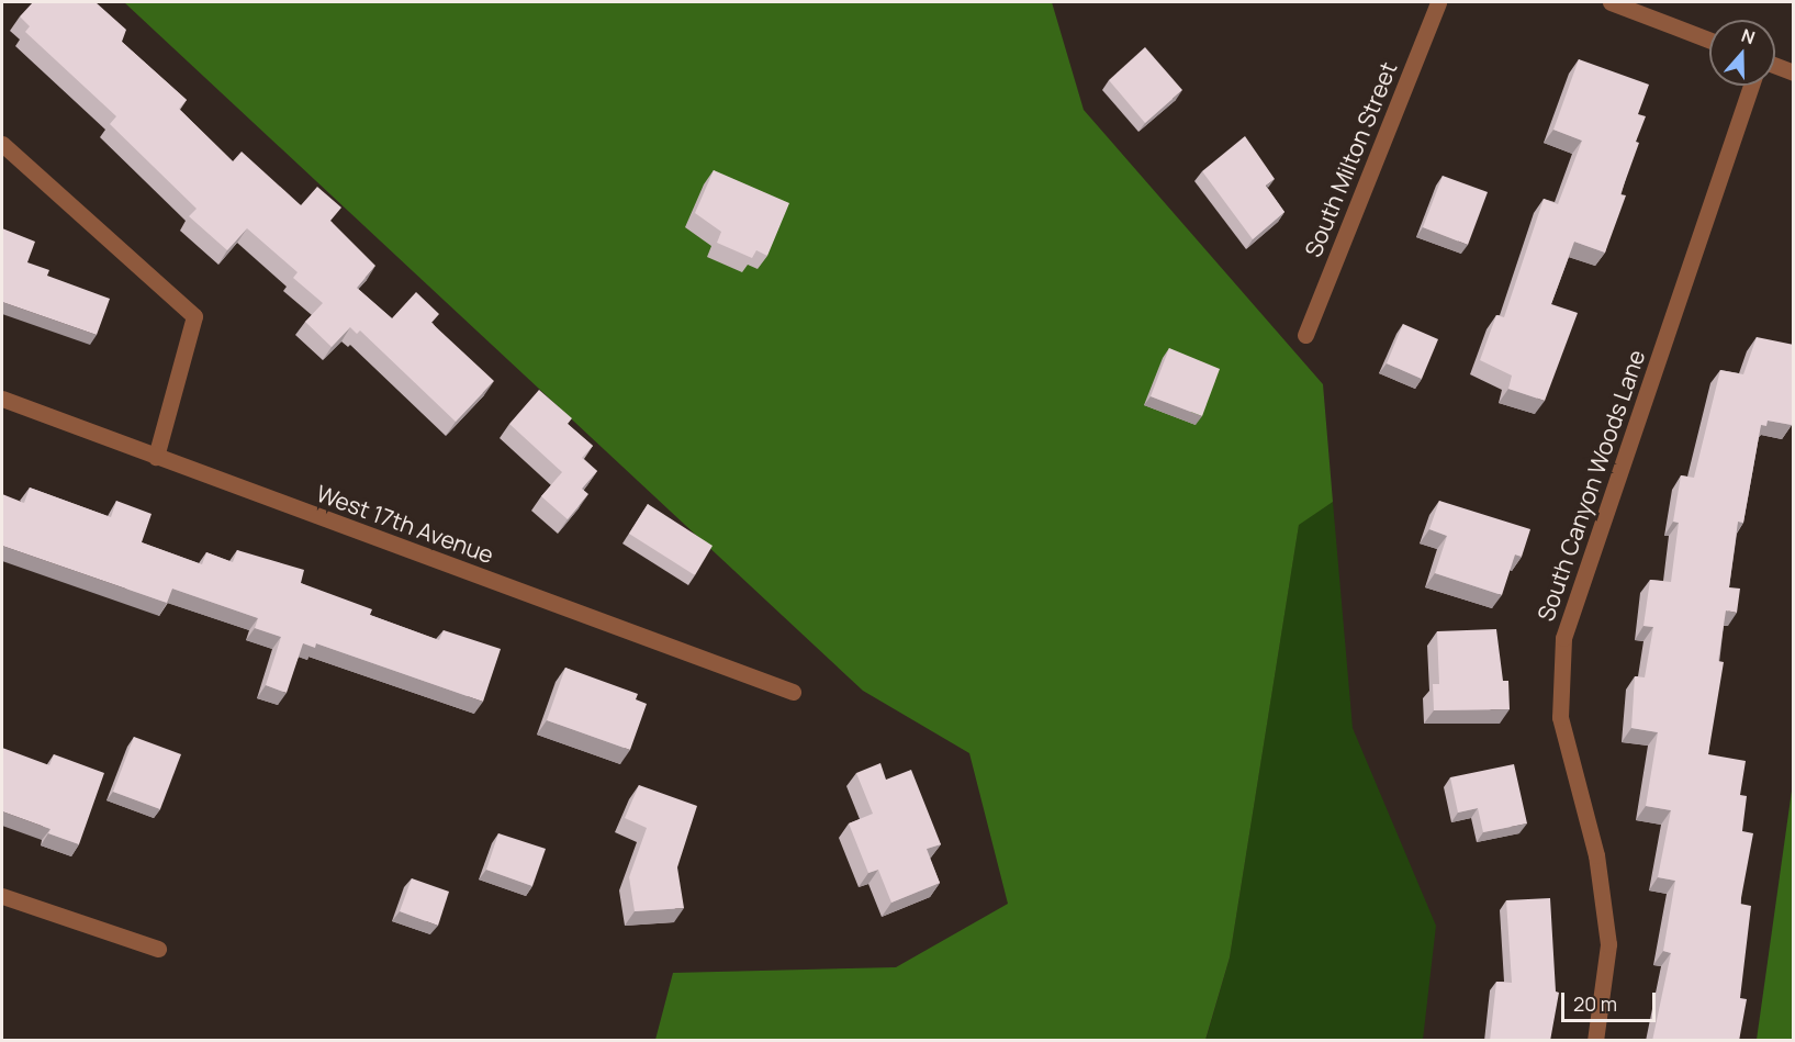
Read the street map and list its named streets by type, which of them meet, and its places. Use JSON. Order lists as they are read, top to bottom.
{
  "streets": {
    "street": ["South Milton Street", "South Canyon Woods Lane", "West 17th Avenue"]
  },
  "scale_bar": "20 m",
  "north": "top"
}
